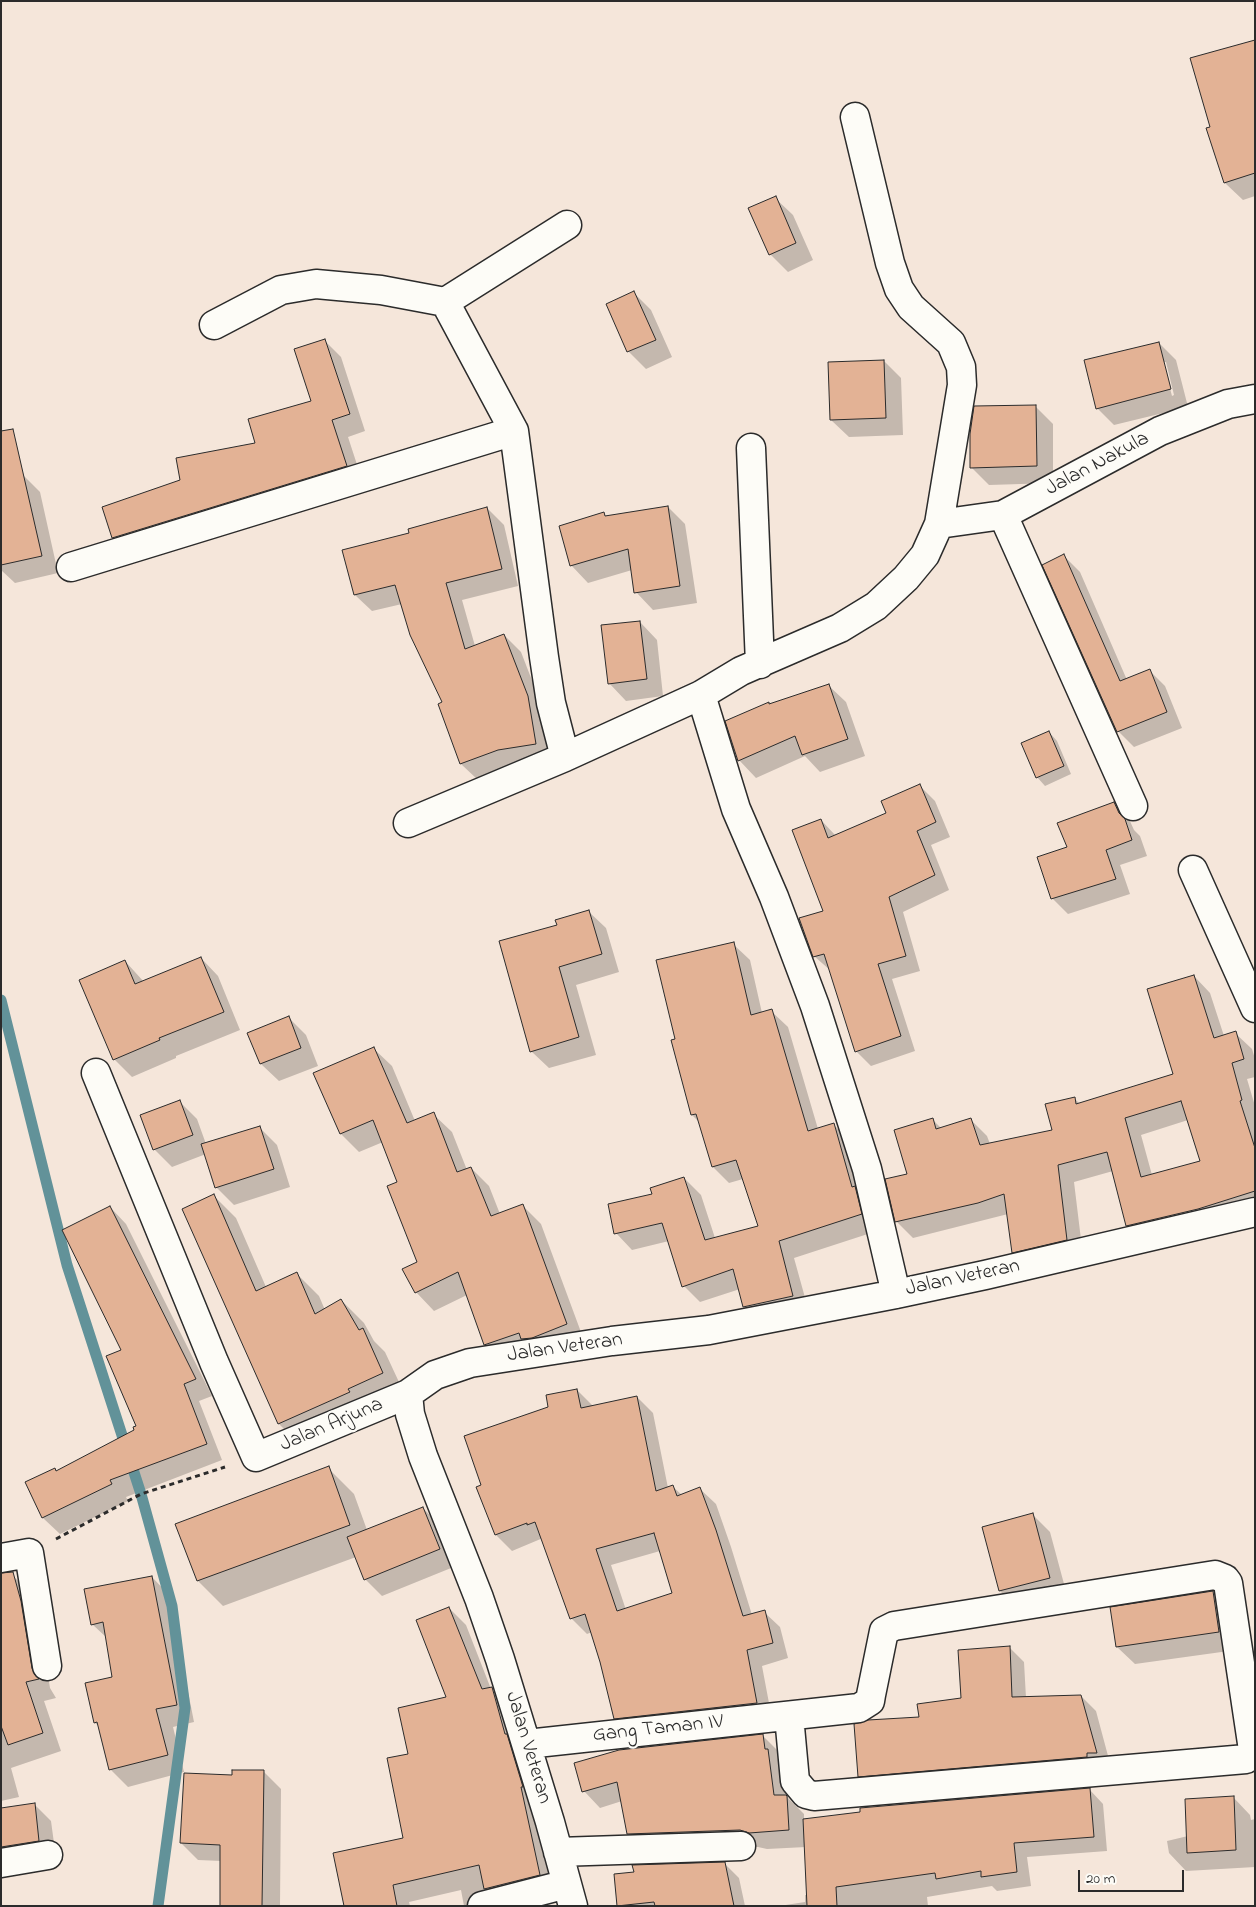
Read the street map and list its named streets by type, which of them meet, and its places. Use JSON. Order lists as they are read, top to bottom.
{
  "streets": {
    "street": [
      "Jalan Nakula",
      "Jalan Veteran",
      "Jalan Arjuna",
      "Gang Taman IV"
    ]
  },
  "crossings": [
    ["Jalan Veteran", "Jalan Arjuna"],
    ["Jalan Veteran", "Gang Taman IV"]
  ],
  "scale_bar": "20 m"
}
